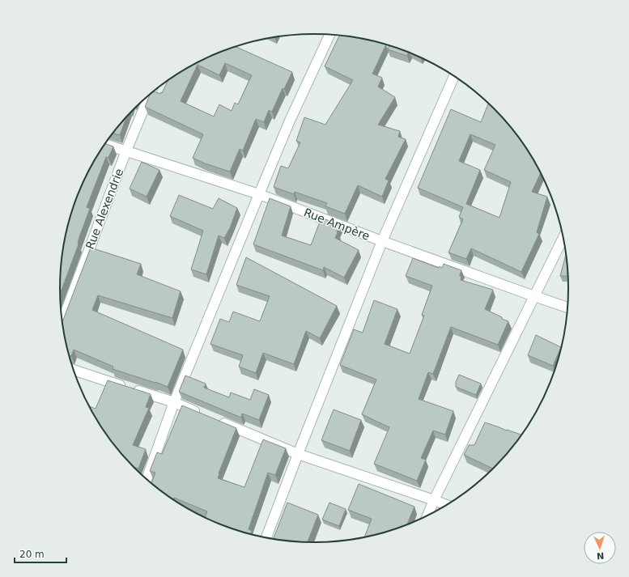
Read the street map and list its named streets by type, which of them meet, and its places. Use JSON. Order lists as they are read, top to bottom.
{
  "streets": {
    "street": ["Rue Alexendrie", "Rue Ampère"]
  },
  "crossings": [
    ["Rue Alexendrie", "Rue Ampère"]
  ],
  "scale_bar": "20 m",
  "north": "bottom"
}
